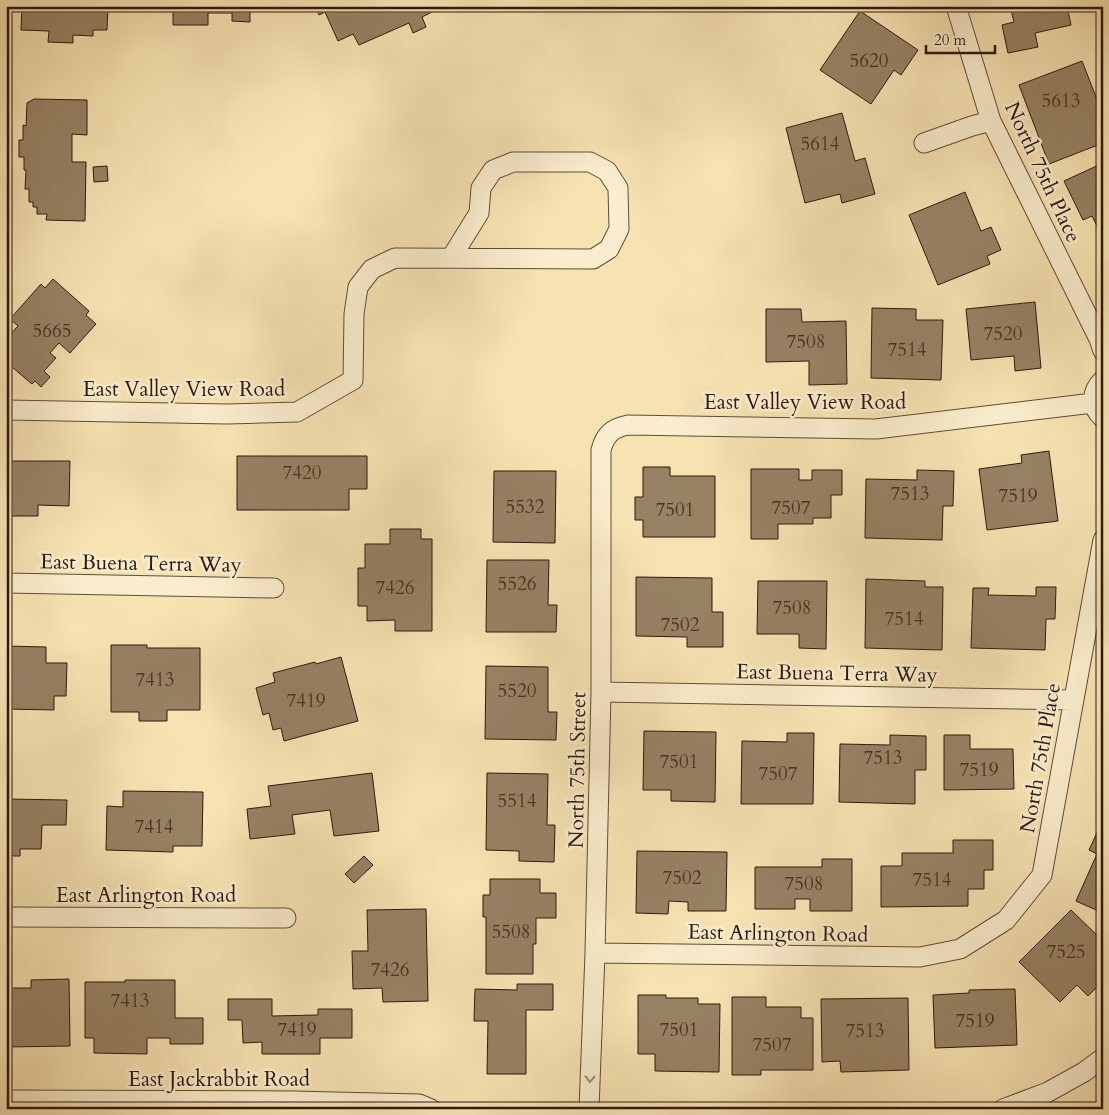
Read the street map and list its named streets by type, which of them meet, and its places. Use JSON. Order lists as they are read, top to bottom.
{
  "streets": {
    "street": [
      "North 75th Place",
      "East Valley View Road",
      "East Buena Terra Way",
      "North 75th Street",
      "East Arlington Road",
      "East Jackrabbit Road"
    ]
  },
  "crossings": [
    ["North 75th Place", "East Buena Terra Way"],
    ["North 75th Place", "East Arlington Road"],
    ["East Valley View Road", "North 75th Street"],
    ["East Buena Terra Way", "North 75th Street"],
    ["North 75th Street", "East Arlington Road"]
  ],
  "house_numbers": [
    "5620",
    "5613",
    "5614",
    "5665",
    "7520",
    "7508",
    "7514",
    "7420",
    "7513",
    "7519",
    "5532",
    "7507",
    "7501",
    "5526",
    "7426",
    "7508",
    "7514",
    "7502",
    "7413",
    "5520",
    "7419",
    "7513",
    "7501",
    "7519",
    "7507",
    "5514",
    "7414",
    "7502",
    "7514",
    "7508",
    "5508",
    "7525",
    "7426",
    "7413",
    "7519",
    "7419",
    "7501",
    "7513",
    "7507"
  ],
  "scale_bar": "20 m"
}
